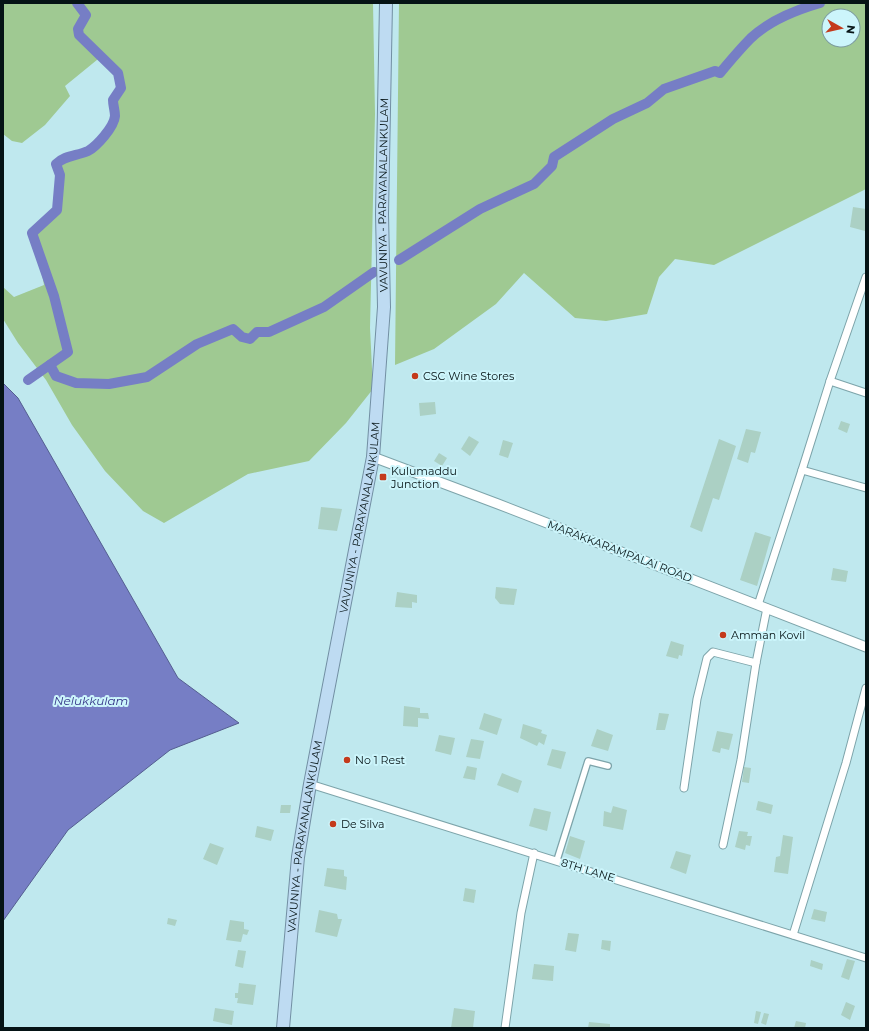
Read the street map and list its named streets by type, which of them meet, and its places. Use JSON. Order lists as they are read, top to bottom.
{
  "streets": {
    "highway": ["VAVUNIYA - PARAYANALANKULAM"],
    "street": ["MARAKKARAMPALAI ROAD", "8TH LANE"]
  },
  "crossings": [
    ["VAVUNIYA - PARAYANALANKULAM", "MARAKKARAMPALAI ROAD"],
    ["VAVUNIYA - PARAYANALANKULAM", "8TH LANE"]
  ],
  "water": ["Nelukkulam"],
  "places": {
    "other": [
      "CSC Wine Stores",
      "Amman Kovil",
      "No 1 Rest",
      "De Silva"
    ],
    "transit": ["Kulumaddu Junction"]
  },
  "north": "right"
}
